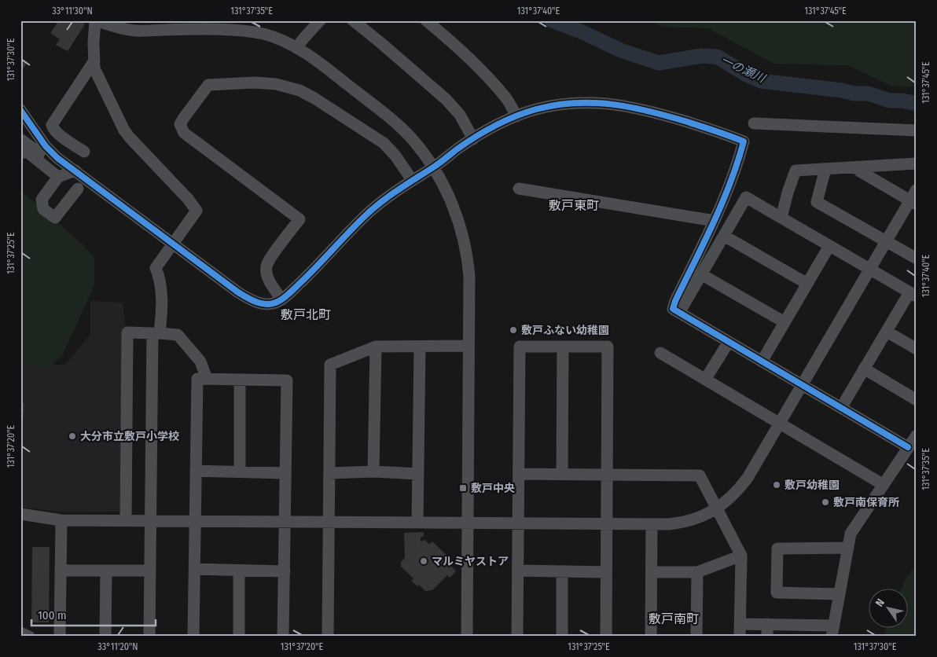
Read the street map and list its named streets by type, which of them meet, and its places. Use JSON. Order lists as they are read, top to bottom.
{
  "districts": ["敷戸東町", "敷戸北町", "敷戸南町"],
  "water": ["一の瀬川"],
  "places": {
    "other": [
      "敷戸ふない幼稚園",
      "大分市立敷戸小学校",
      "敷戸幼稚園",
      "敷戸南保育所",
      "マルミヤストア"
    ],
    "transit": ["敷戸中央"]
  },
  "scale_bar": "100 m",
  "north": "top left",
  "coordinates": [
    "33°11'30\"N",
    "131°37'35\"E",
    "131°37'40\"E",
    "131°37'45\"E",
    "131°37'30\"E",
    "131°37'25\"E",
    "131°37'20\"E",
    "33°11'20\"N"
  ]
}
